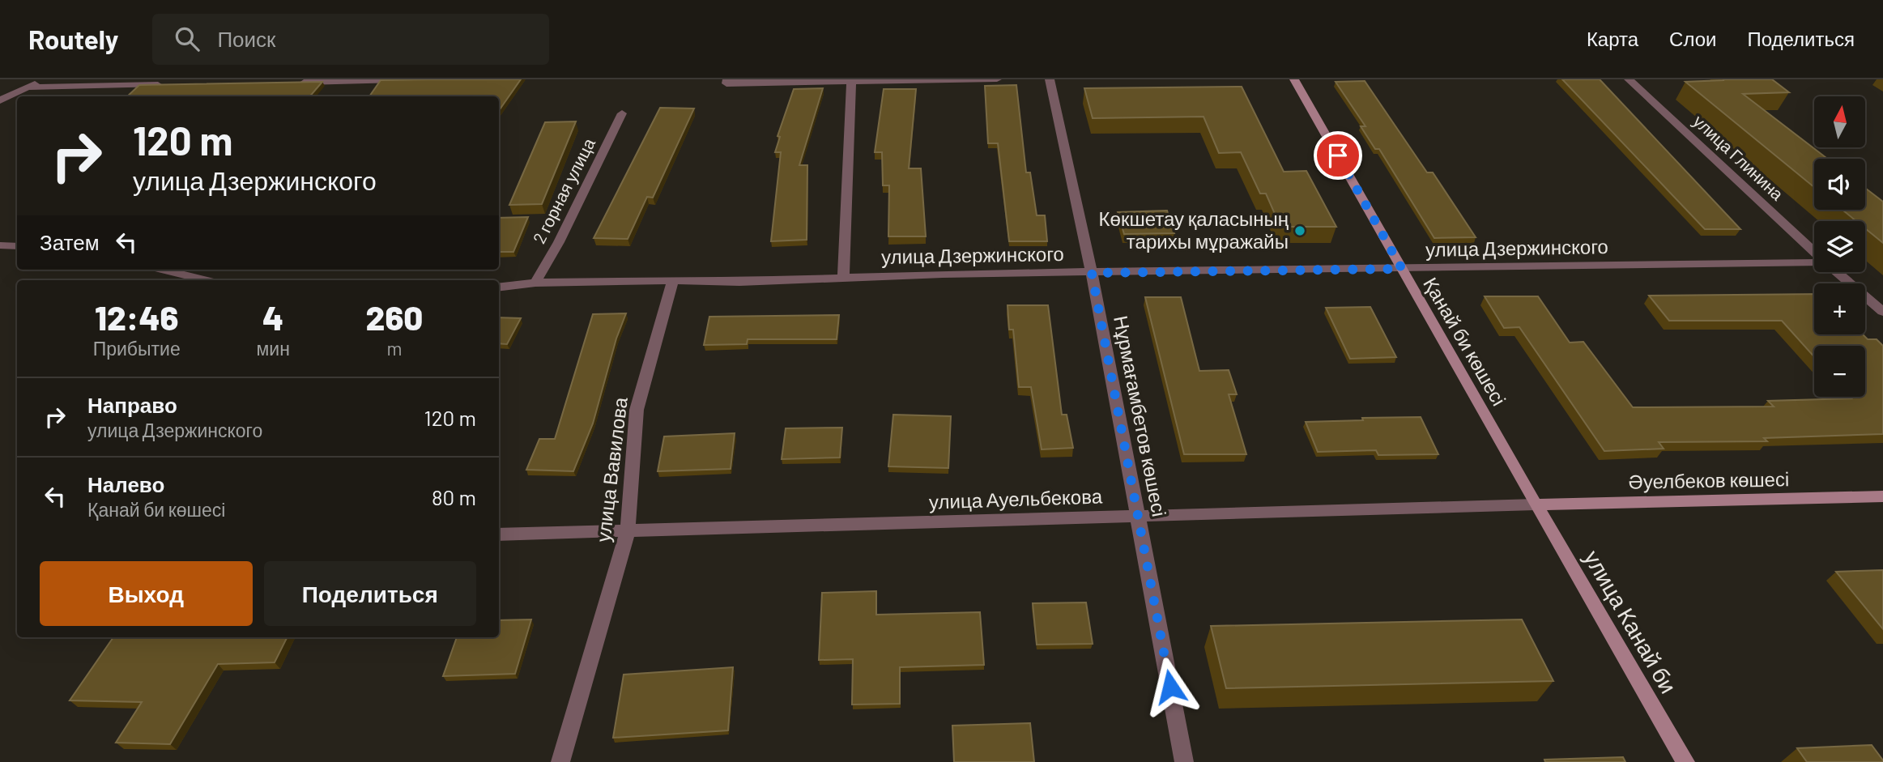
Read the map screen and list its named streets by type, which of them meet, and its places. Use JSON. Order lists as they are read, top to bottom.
{
  "streets": {
    "street": [
      "улица Глинина",
      "2 горная улица",
      "улица Дзержинского",
      "Қанай би көшесі",
      "Нұрмағамбетов көшесі",
      "улица Вавилова",
      "Әуелбеков көшесі",
      "улица Ауельбекова",
      "улица Канай би"
    ]
  },
  "crossings": [
    ["2 горная улица", "улица Дзержинского"],
    ["улица Дзержинского", "Қанай би көшесі"],
    ["улица Дзержинского", "Нұрмағамбетов көшесі"],
    ["улица Дзержинского", "улица Вавилова"],
    ["Қанай би көшесі", "Әуелбеков көшесі"],
    ["Қанай би көшесі", "улица Ауельбекова"],
    ["Қанай би көшесі", "улица Канай би"],
    ["Нұрмағамбетов көшесі", "улица Ауельбекова"],
    ["улица Вавилова", "улица Ауельбекова"],
    ["Әуелбеков көшесі", "улица Ауельбекова"],
    ["Әуелбеков көшесі", "улица Канай би"],
    ["улица Ауельбекова", "улица Канай би"]
  ],
  "places": ["Көкшетау қаласының тарихы мұражайы"],
  "north": "top",
  "page": {
    "header": "Routely",
    "search": "Поиск",
    "nav": ["Карта", "Слои", "Поделиться"],
    "map_buttons": ["+", "−"],
    "turn": ["120 m", "улица Дзержинского"],
    "then": "Затем",
    "eta": [
      "12:46",
      "Прибытие",
      "4",
      "мин",
      "260",
      "m"
    ],
    "list": [
      {
        "name": "Направо",
        "note": "улица Дзержинского",
        "value": "120 m"
      },
      {
        "name": "Налево",
        "note": "Қанай би көшесі",
        "value": "80 m"
      }
    ],
    "buttons": ["Выход", "Поделиться"]
  }
}
